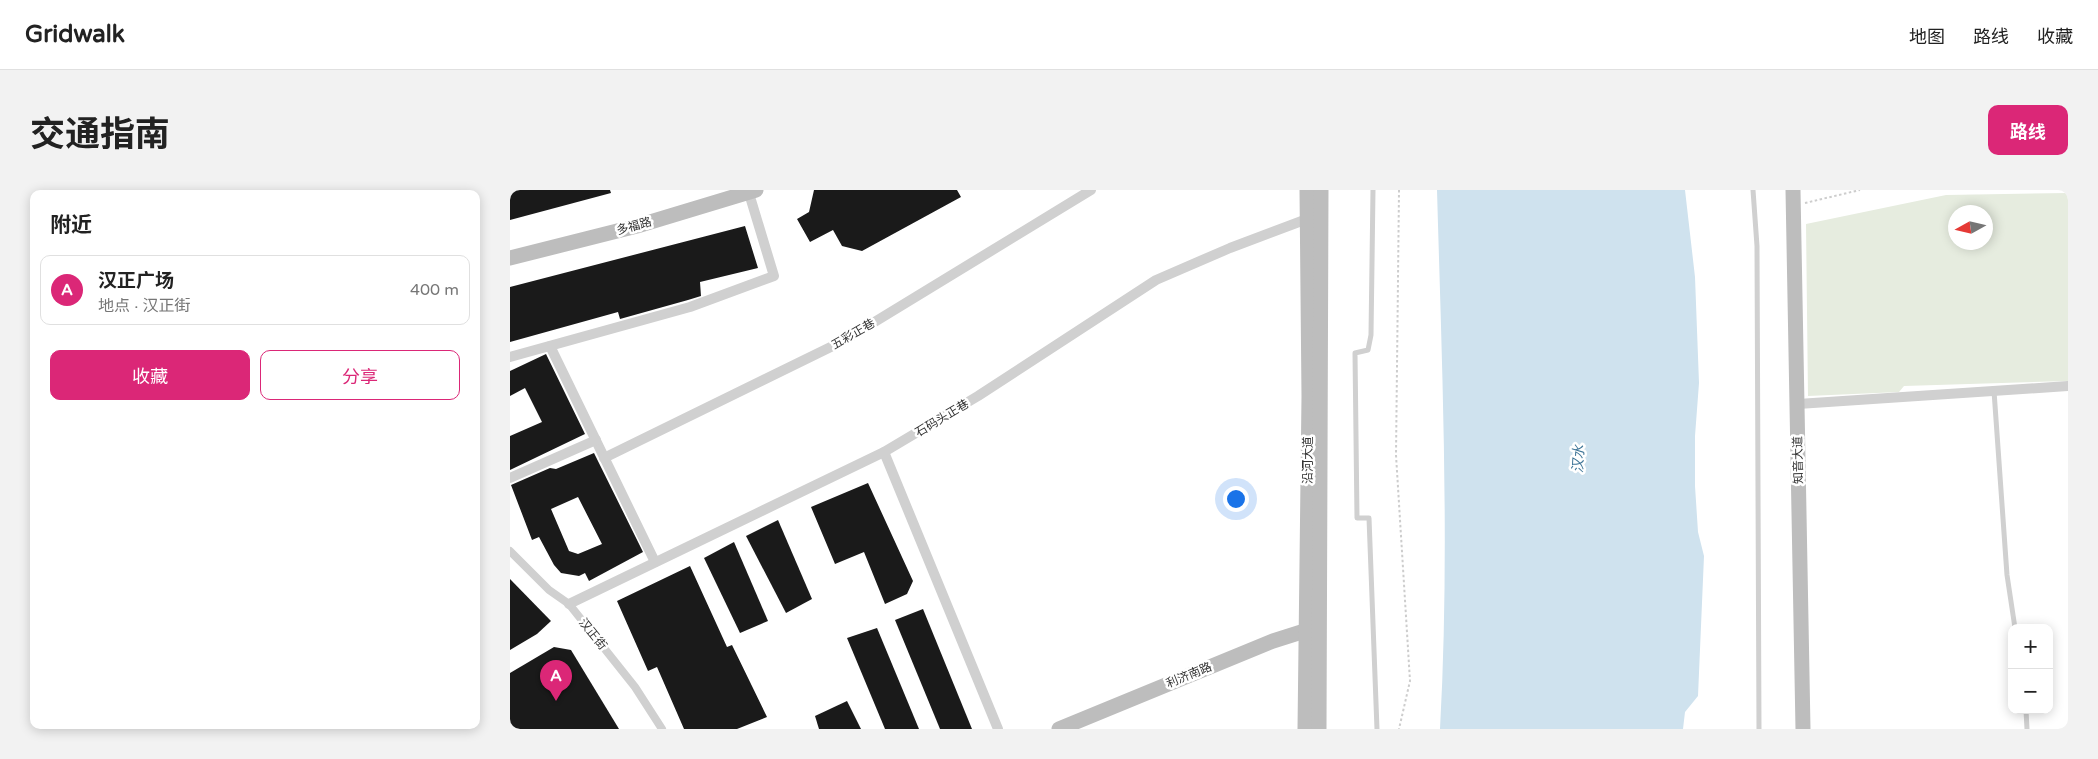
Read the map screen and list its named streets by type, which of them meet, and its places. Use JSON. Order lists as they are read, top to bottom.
{
  "streets": {
    "main road": [
      "多福路",
      "沿河大道",
      "知音大道",
      "利济南路"
    ],
    "street": ["五彩正巷", "石码头正巷", "汉正街"]
  },
  "crossings": [
    ["石码头正巷", "沿河大道"],
    ["石码头正巷", "汉正街"],
    ["沿河大道", "利济南路"]
  ],
  "water": ["汉水"],
  "north": "left",
  "page": {
    "header": "Gridwalk",
    "nav": ["地图", "路线", "收藏"],
    "title": "交通指南",
    "buttons": [
      "路线",
      ["收藏", "分享"]
    ],
    "heading": "附近",
    "list": [
      {
        "mark": "A",
        "name": "汉正广场",
        "note": "地点 · 汉正街",
        "value": "400 m"
      }
    ],
    "map_buttons": ["+", "−"],
    "pins": "A"
  }
}
